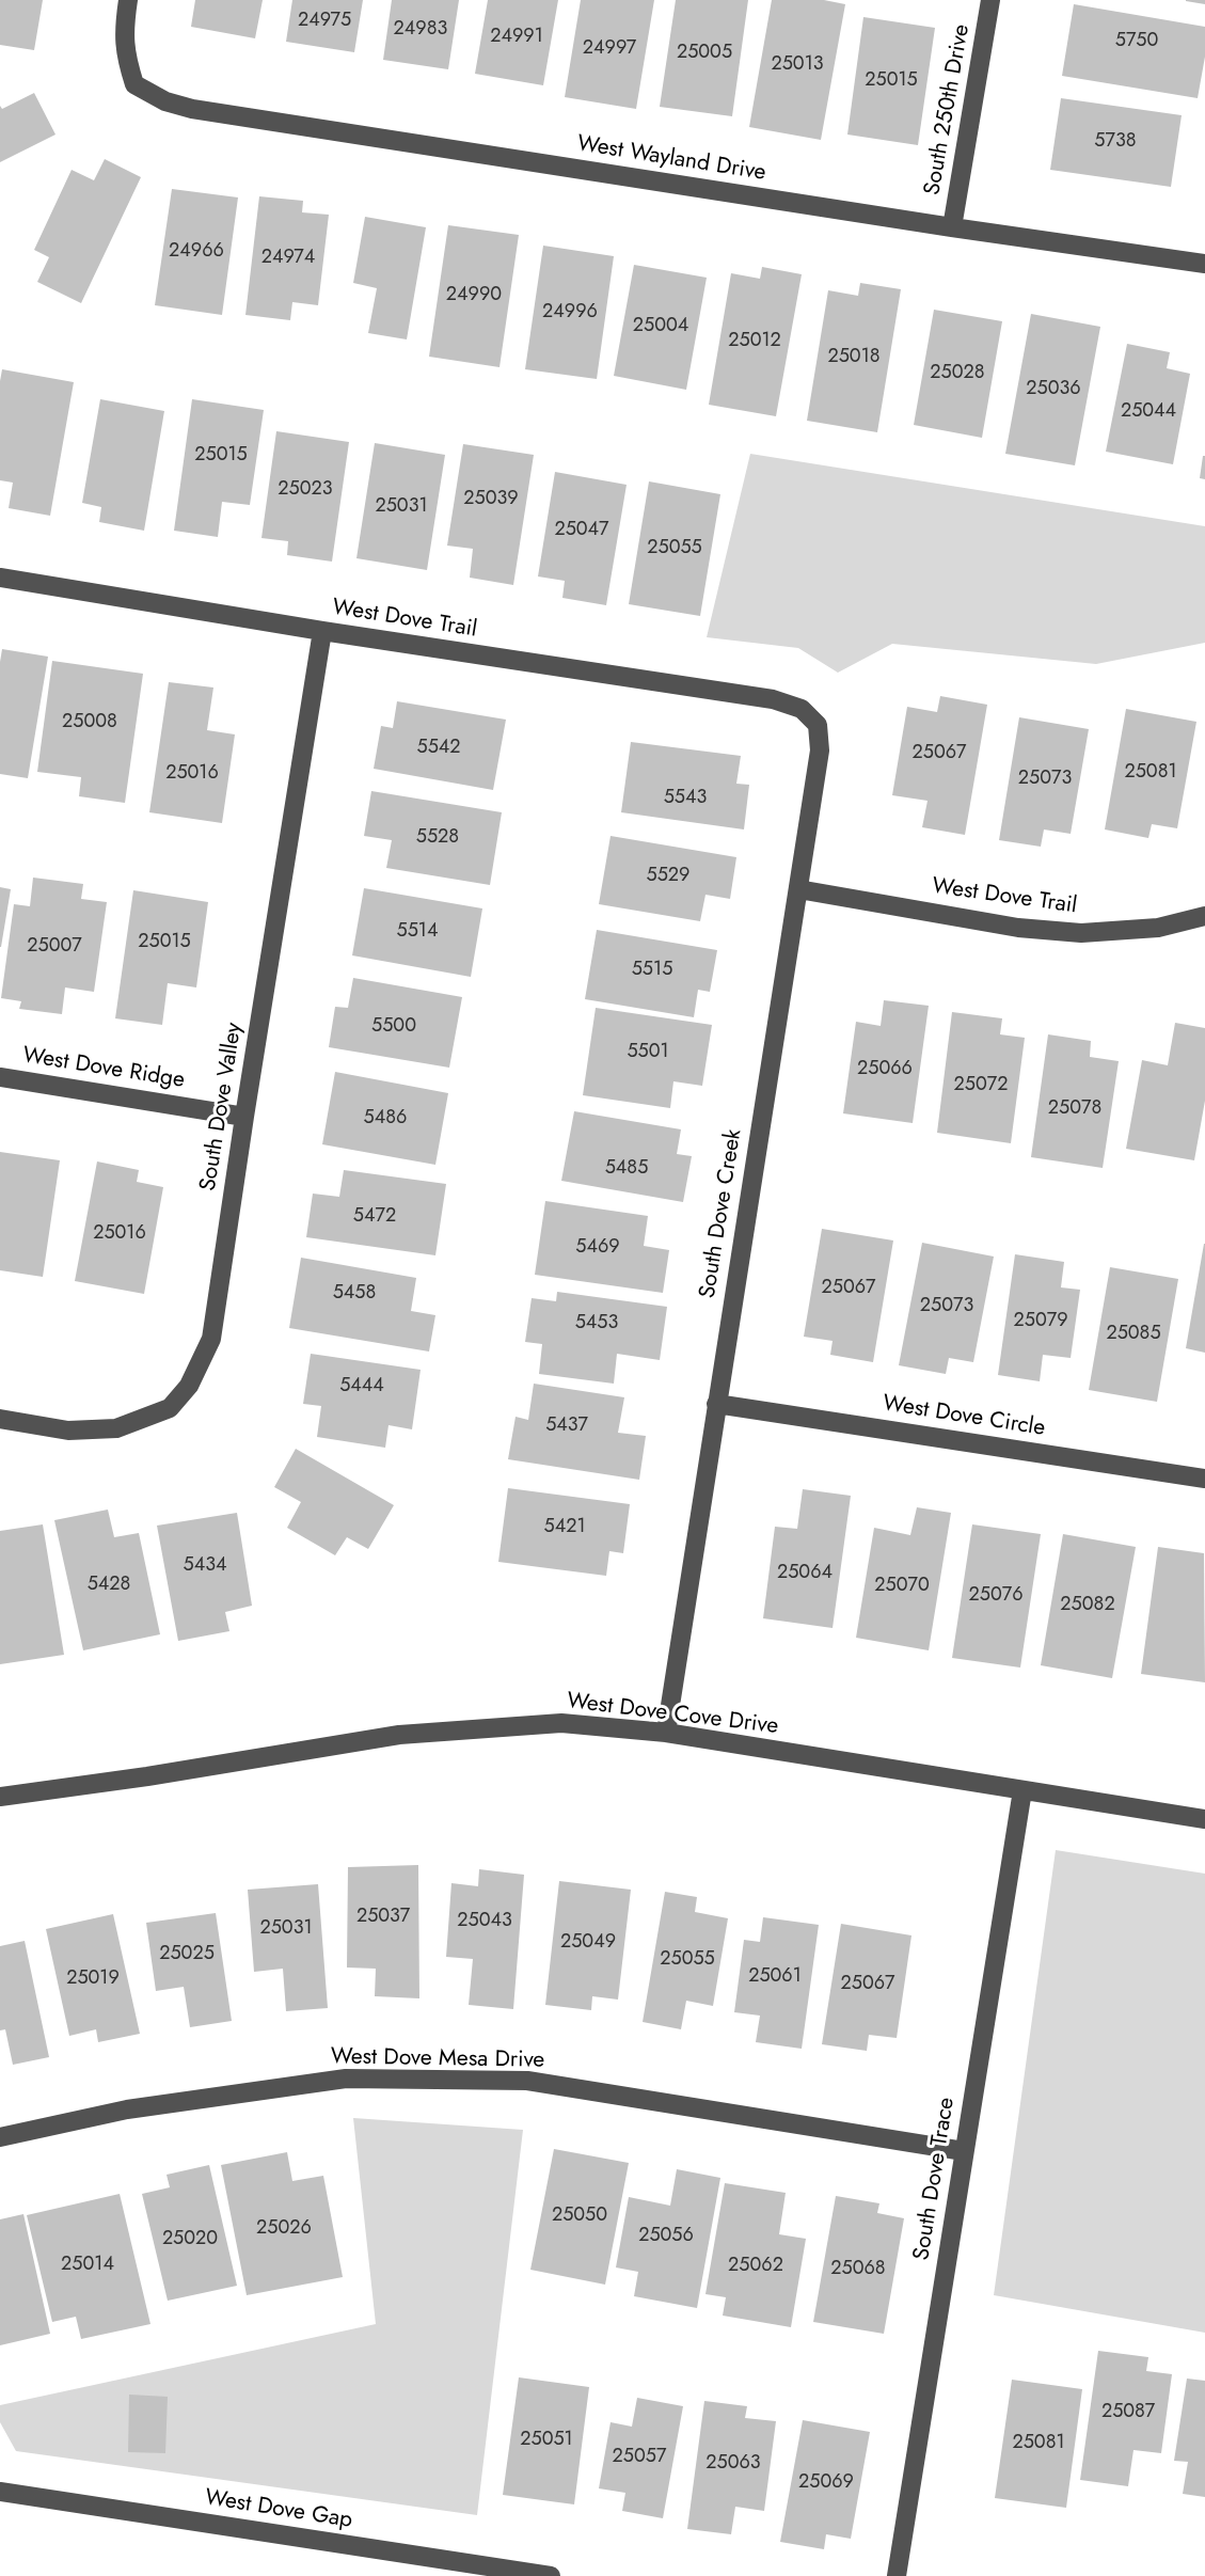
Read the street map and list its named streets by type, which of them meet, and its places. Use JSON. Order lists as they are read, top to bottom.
{
  "streets": {
    "street": [
      "South 250th Drive",
      "West Wayland Drive",
      "West Dove Trail",
      "West Dove Ridge",
      "South Dove Valley",
      "South Dove Creek",
      "West Dove Circle",
      "West Dove Cove Drive",
      "West Dove Mesa Drive",
      "South Dove Trace",
      "West Dove Gap"
    ]
  },
  "crossings": [
    ["South 250th Drive", "West Wayland Drive"],
    ["West Dove Trail", "South Dove Valley"],
    ["West Dove Trail", "South Dove Creek"],
    ["West Dove Ridge", "South Dove Valley"],
    ["South Dove Creek", "West Dove Circle"],
    ["South Dove Creek", "West Dove Cove Drive"],
    ["West Dove Cove Drive", "South Dove Trace"],
    ["West Dove Mesa Drive", "South Dove Trace"]
  ],
  "house_numbers": [
    "24975",
    "24983",
    "24991",
    "5750",
    "24997",
    "25005",
    "25013",
    "25015",
    "5738",
    "24966",
    "24974",
    "24990",
    "24996",
    "25004",
    "25012",
    "25018",
    "25028",
    "25036",
    "25044",
    "25015",
    "25023",
    "25039",
    "25031",
    "25047",
    "25055",
    "25008",
    "5542",
    "25067",
    "25081",
    "25016",
    "25073",
    "5543",
    "5528",
    "5529",
    "5514",
    "25015",
    "25007",
    "5515",
    "5500",
    "5501",
    "25066",
    "25072",
    "25078",
    "5486",
    "5485",
    "5472",
    "25016",
    "5469",
    "25067",
    "5458",
    "25073",
    "25079",
    "5453",
    "25085",
    "5444",
    "5437",
    "5421",
    "5434",
    "25064",
    "5428",
    "25070",
    "25076",
    "25082",
    "25037",
    "25043",
    "25031",
    "25049",
    "25025",
    "25055",
    "25061",
    "25019",
    "25067",
    "25050",
    "25026",
    "25056",
    "25020",
    "25014",
    "25062",
    "25068",
    "25087",
    "25051",
    "25081",
    "25057",
    "25063",
    "25069"
  ]
}
